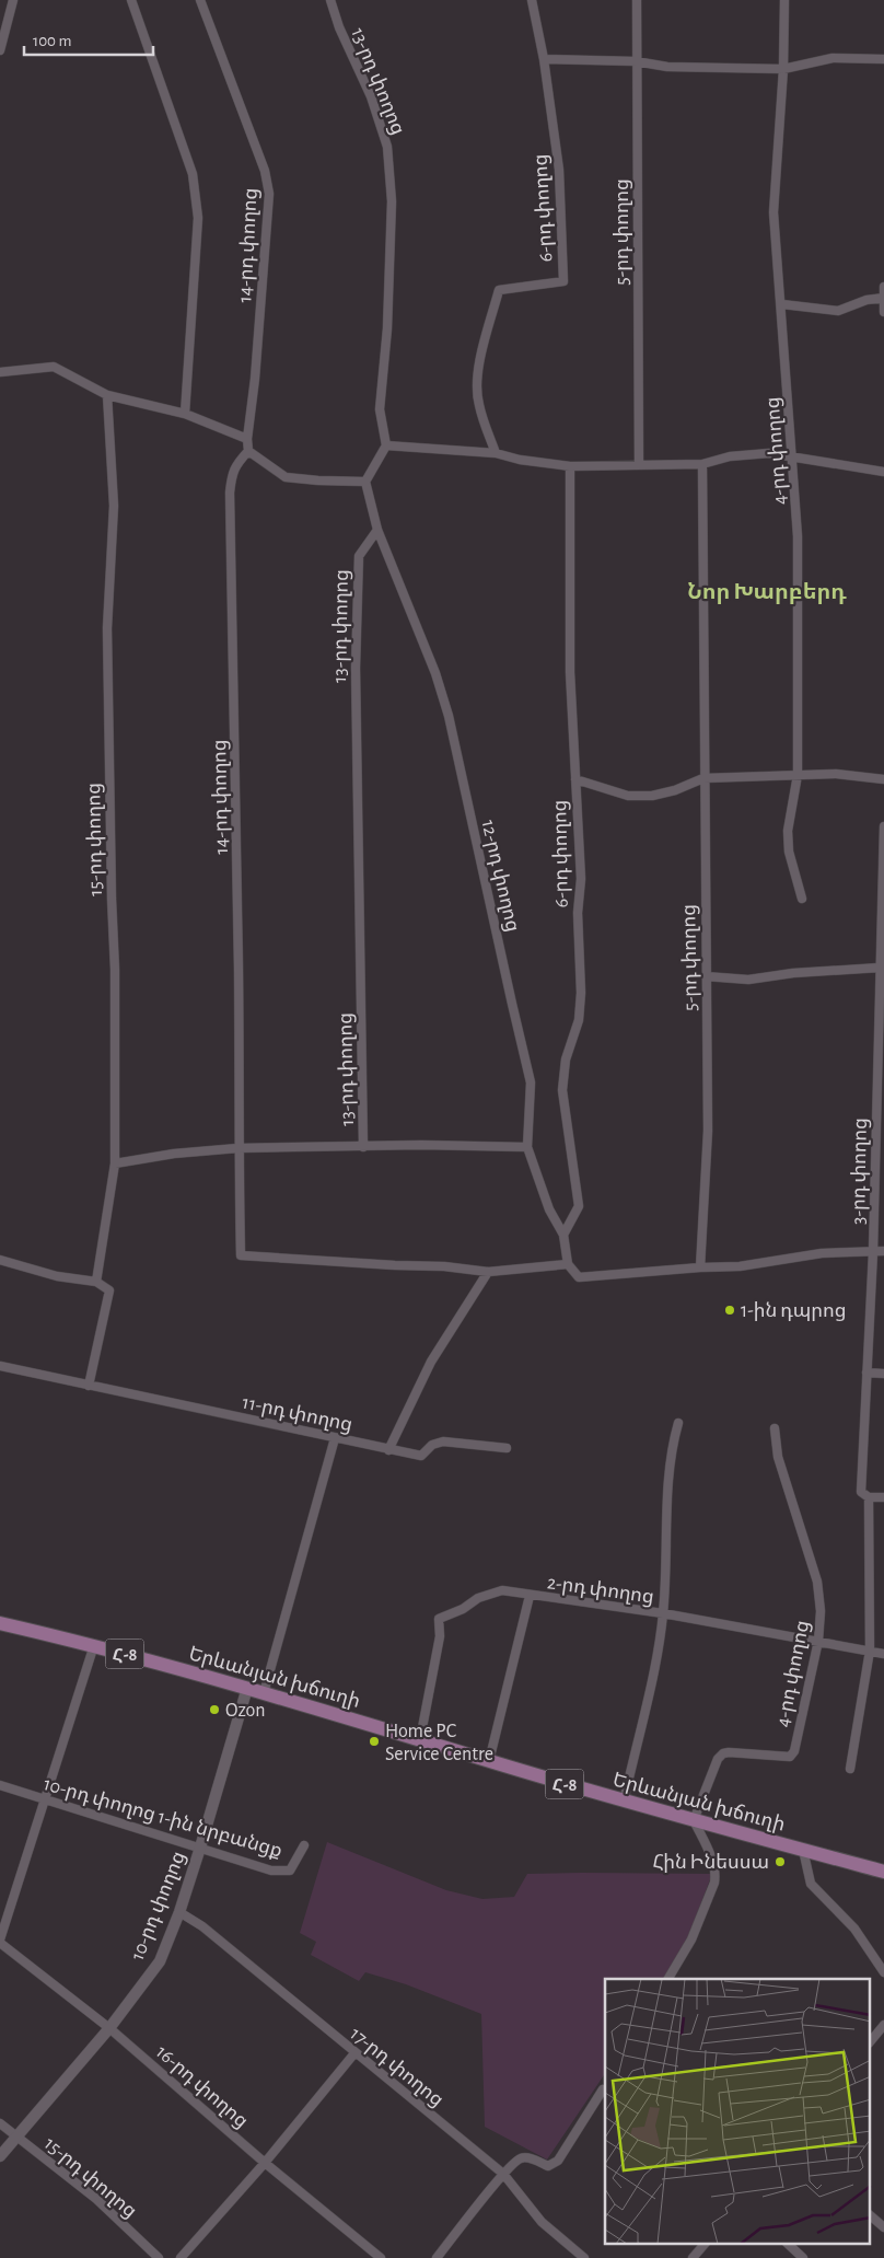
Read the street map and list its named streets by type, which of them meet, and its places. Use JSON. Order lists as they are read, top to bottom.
{
  "streets": {
    "main road": ["Հ-8", "Երևանյան խճուղի"],
    "street": [
      "13-րդ փողոց",
      "6-րդ փողոց",
      "5-րդ փողոց",
      "14-րդ փողոց",
      "4-րդ փողոց",
      "15-րդ փողոց",
      "12-րդ փողոց",
      "3-րդ փողոց",
      "11-րդ փողոց",
      "2-րդ փողոց",
      "10-րդ փողոց 1-ին նրբանցք",
      "10-րդ փողոց",
      "17-րդ փողոց",
      "16-րդ փողոց"
    ]
  },
  "crossings": [
    ["13-րդ փողոց", "12-րդ փողոց"],
    ["6-րդ փողոց", "12-րդ փողոց"],
    ["4-րդ փողոց", "2-րդ փողոց"],
    ["4-րդ փողոց", "Երևանյան խճուղի"],
    ["15-րդ փողոց", "10-րդ փողոց"],
    ["2-րդ փողոց", "Երևանյան խճուղի"],
    ["Երևանյան խճուղի", "10-րդ փողոց"],
    ["10-րդ փողոց 1-ին նրբանցք", "10-րդ փողոց"],
    ["10-րդ փողոց", "17-րդ փողոց"],
    ["10-րդ փողոց", "16-րդ փողոց"]
  ],
  "districts": ["Նոր Խարբերդ"],
  "places": [
    "1-ին դպրոց",
    "Ozon",
    "Home PC Service Centre",
    "Հին Ինեսսա"
  ],
  "scale_bar": "100 m"
}
